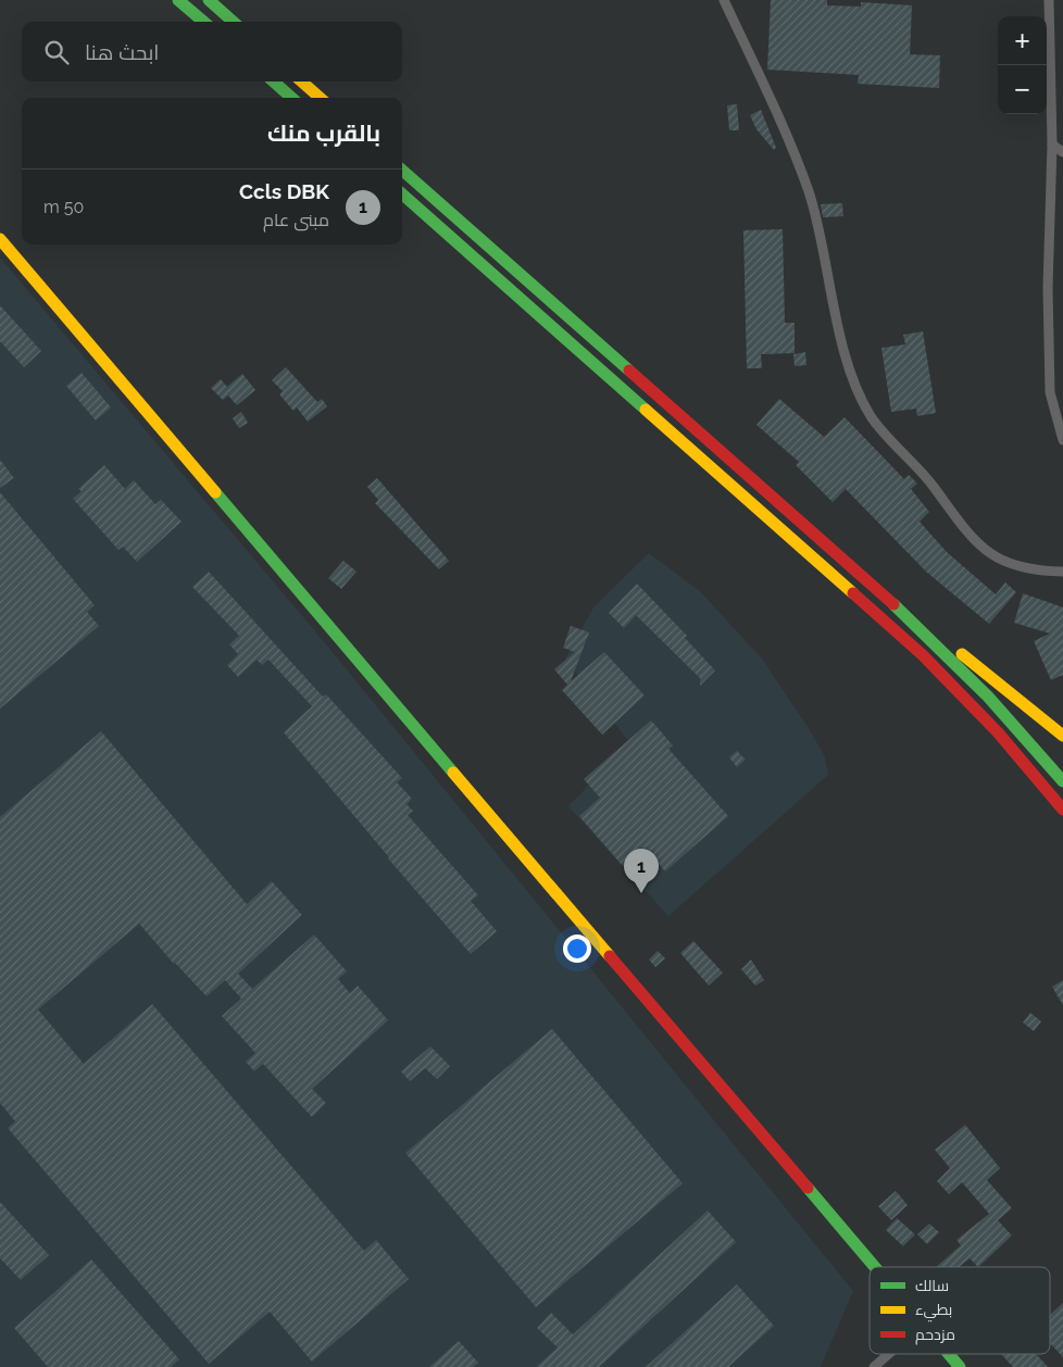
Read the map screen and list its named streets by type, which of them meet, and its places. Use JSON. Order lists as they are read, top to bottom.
{
  "legend": ["سالك", "بطيء", "مزدحم"],
  "page": {
    "map_buttons": ["+", "−"],
    "search": "ابحث هنا",
    "heading": "بالقرب منك",
    "list": [
      {
        "mark": "1",
        "name": "Ccls DBK",
        "note": "مبنى عام",
        "value": "50 m"
      }
    ],
    "pins": "1"
  }
}
